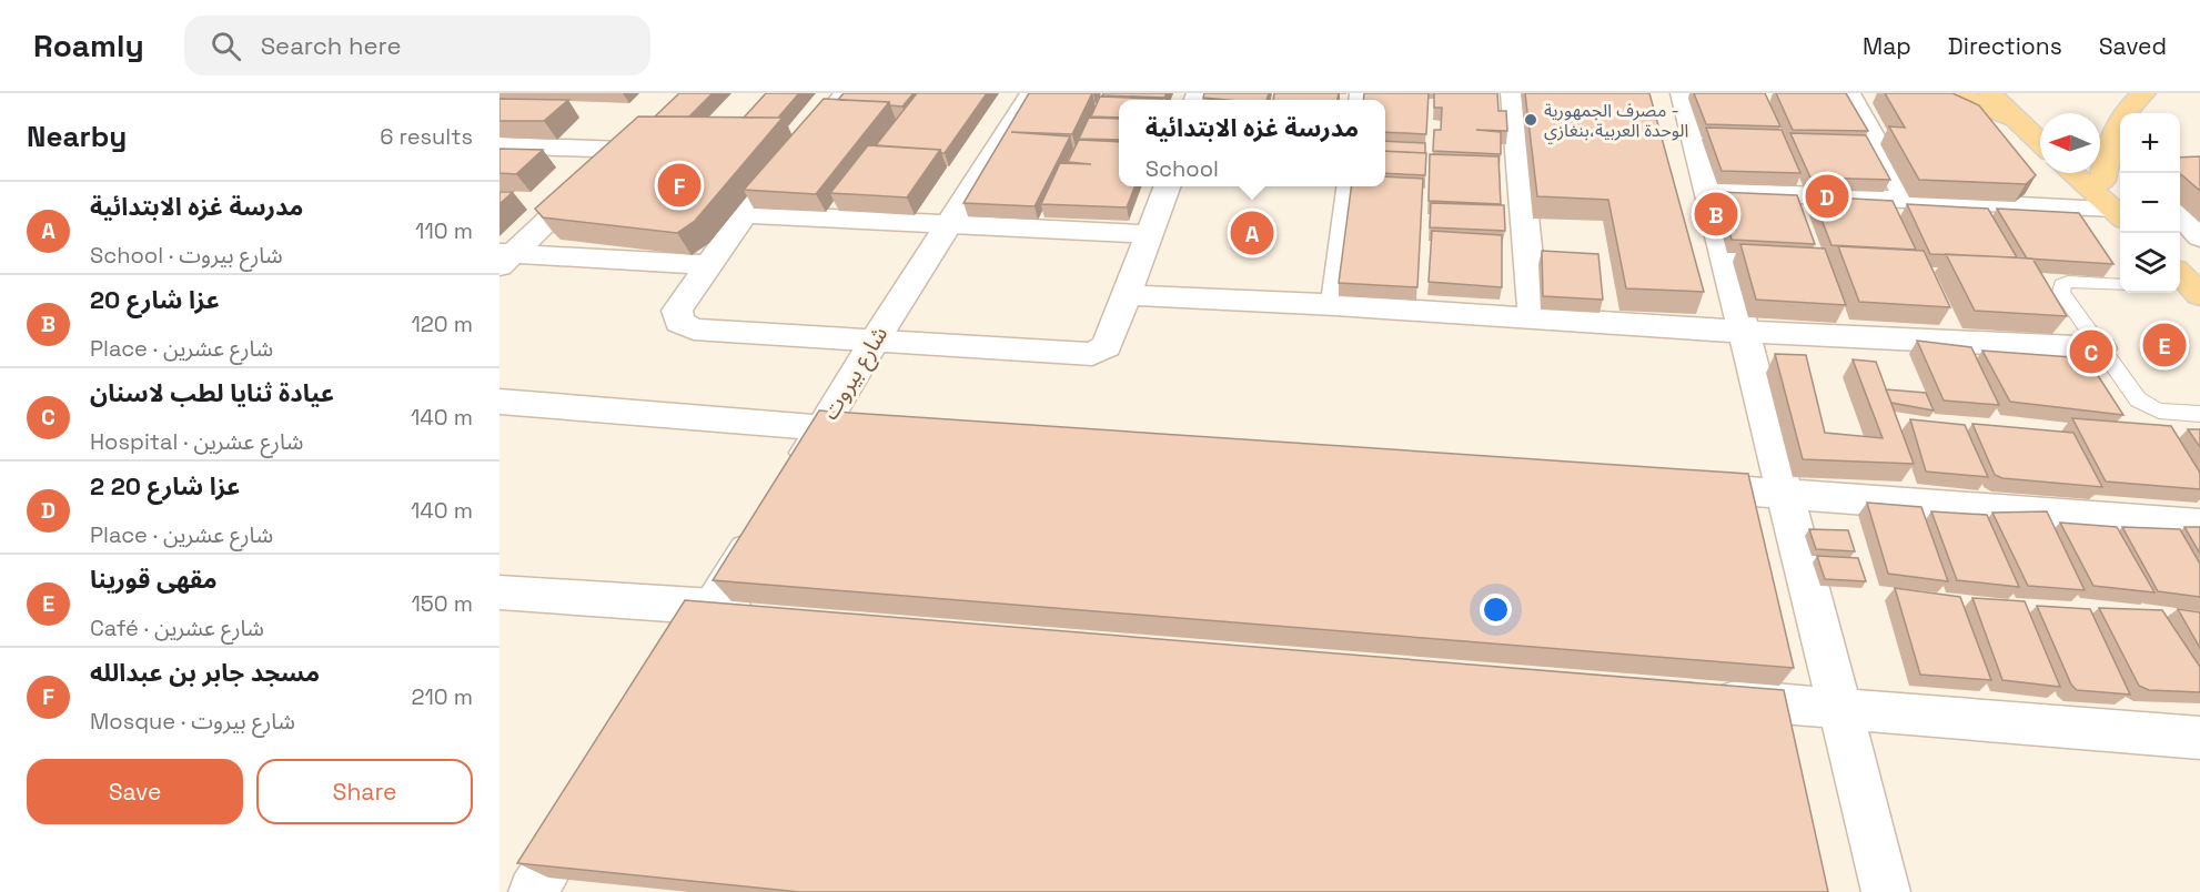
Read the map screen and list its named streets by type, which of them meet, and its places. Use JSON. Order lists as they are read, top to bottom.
{
  "streets": {
    "street": ["شارع بيروت"]
  },
  "places": ["مصرف الجمهورية - الوحدة العربية،بنغازي"],
  "north": "left",
  "page": {
    "header": "Roamly",
    "search": "Search here",
    "nav": ["Map", "Directions", "Saved"],
    "heading": ["Nearby", "6 results"],
    "popup": ["مدرسة غزه الابتدائية", "School"],
    "map_buttons": ["+", "−"],
    "pins": [
      "F",
      "D",
      "B",
      "A",
      "E",
      "C"
    ],
    "list": [
      {
        "mark": "A",
        "name": "مدرسة غزه الابتدائية",
        "note": "School · شارع بيروت",
        "value": "110 m"
      },
      {
        "mark": "B",
        "name": "عزا شارع 20",
        "note": "Place · شارع عشرين",
        "value": "120 m"
      },
      {
        "mark": "C",
        "name": "عيادة ثنايا لطب لاسنان",
        "note": "Hospital · شارع عشرين",
        "value": "140 m"
      },
      {
        "mark": "D",
        "name": "عزا شارع 20 2",
        "note": "Place · شارع عشرين",
        "value": "140 m"
      },
      {
        "mark": "E",
        "name": "مقهى قورينا",
        "note": "Café · شارع عشرين",
        "value": "150 m"
      },
      {
        "mark": "F",
        "name": "مسجد جابر بن عبدالله",
        "note": "Mosque · شارع بيروت",
        "value": "210 m"
      }
    ],
    "buttons": ["Save", "Share"]
  }
}
